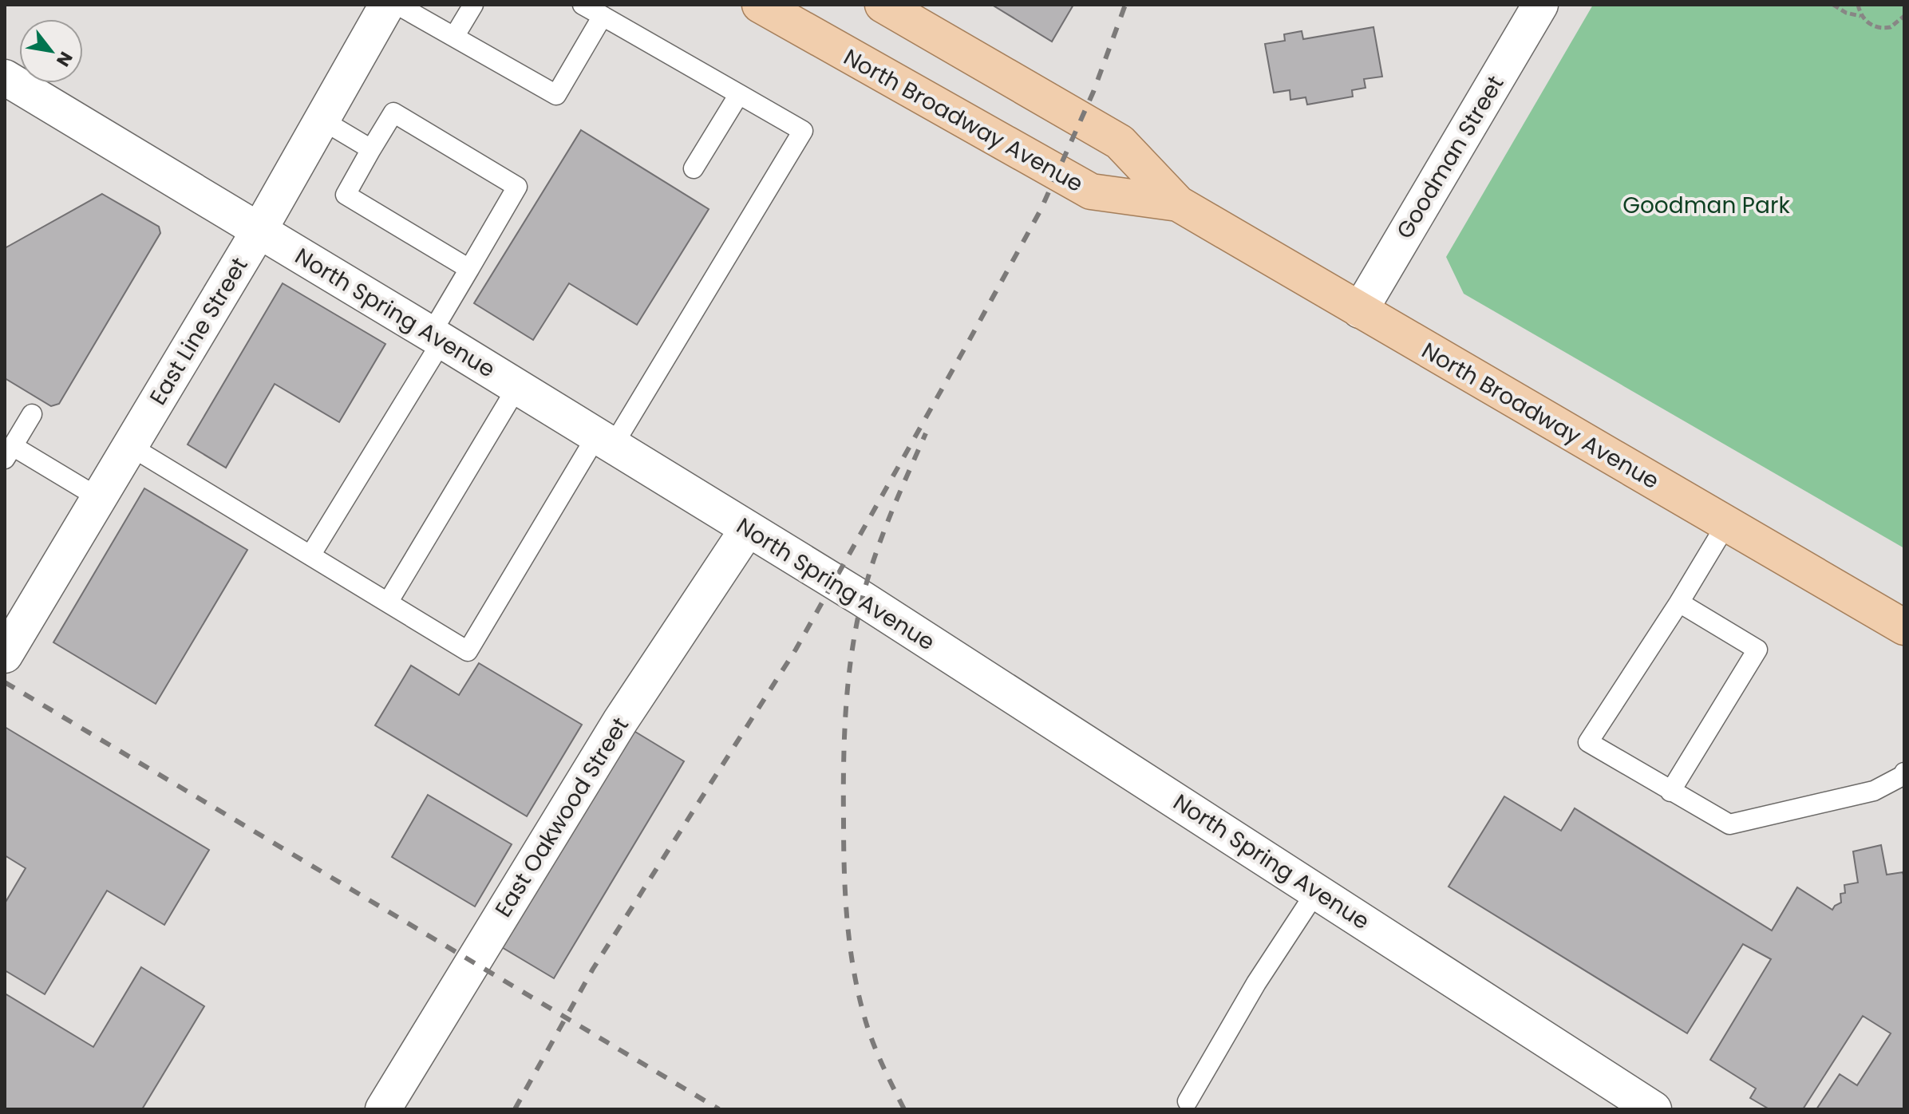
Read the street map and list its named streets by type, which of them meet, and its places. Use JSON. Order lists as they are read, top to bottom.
{
  "streets": {
    "main road": ["North Broadway Avenue"],
    "street": [
      "Goodman Street",
      "North Spring Avenue",
      "East Line Street",
      "East Oakwood Street"
    ]
  },
  "crossings": [
    ["North Broadway Avenue", "Goodman Street"],
    ["North Spring Avenue", "East Line Street"],
    ["North Spring Avenue", "East Oakwood Street"]
  ],
  "parks": ["Goodman Park"],
  "north": "bottom right"
}
